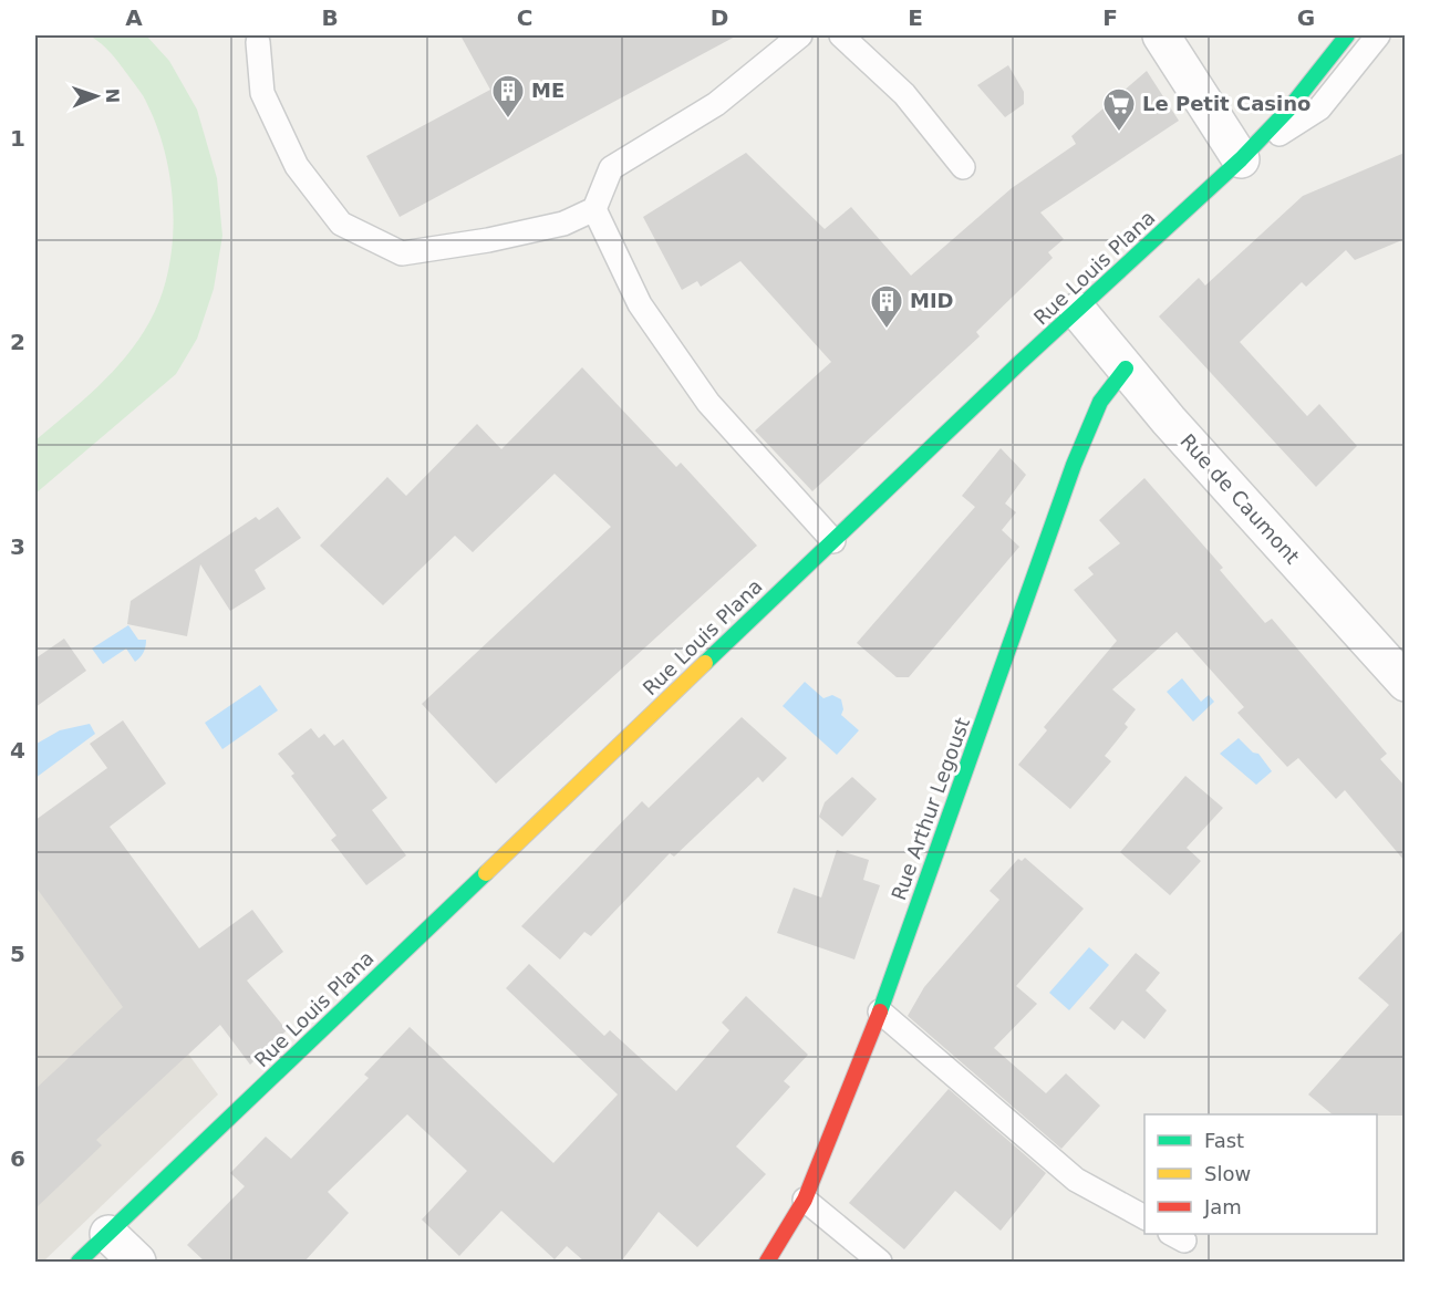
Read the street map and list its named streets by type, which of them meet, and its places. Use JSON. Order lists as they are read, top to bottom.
{
  "streets": {
    "street": ["Rue Louis Plana", "Rue de Caumont", "Rue Arthur Legoust"]
  },
  "crossings": [
    ["Rue Louis Plana", "Rue de Caumont"],
    ["Rue de Caumont", "Rue Arthur Legoust"]
  ],
  "places": {
    "building": ["ME", "MID"],
    "supermarket": ["Le Petit Casino"]
  },
  "legend": ["Fast", "Slow", "Jam"],
  "north": "right",
  "grid": {
    "columns": [
      "A",
      "B",
      "C",
      "D",
      "E",
      "F",
      "G"
    ],
    "rows": [
      "1",
      "2",
      "3",
      "4",
      "5",
      "6"
    ]
  }
}
